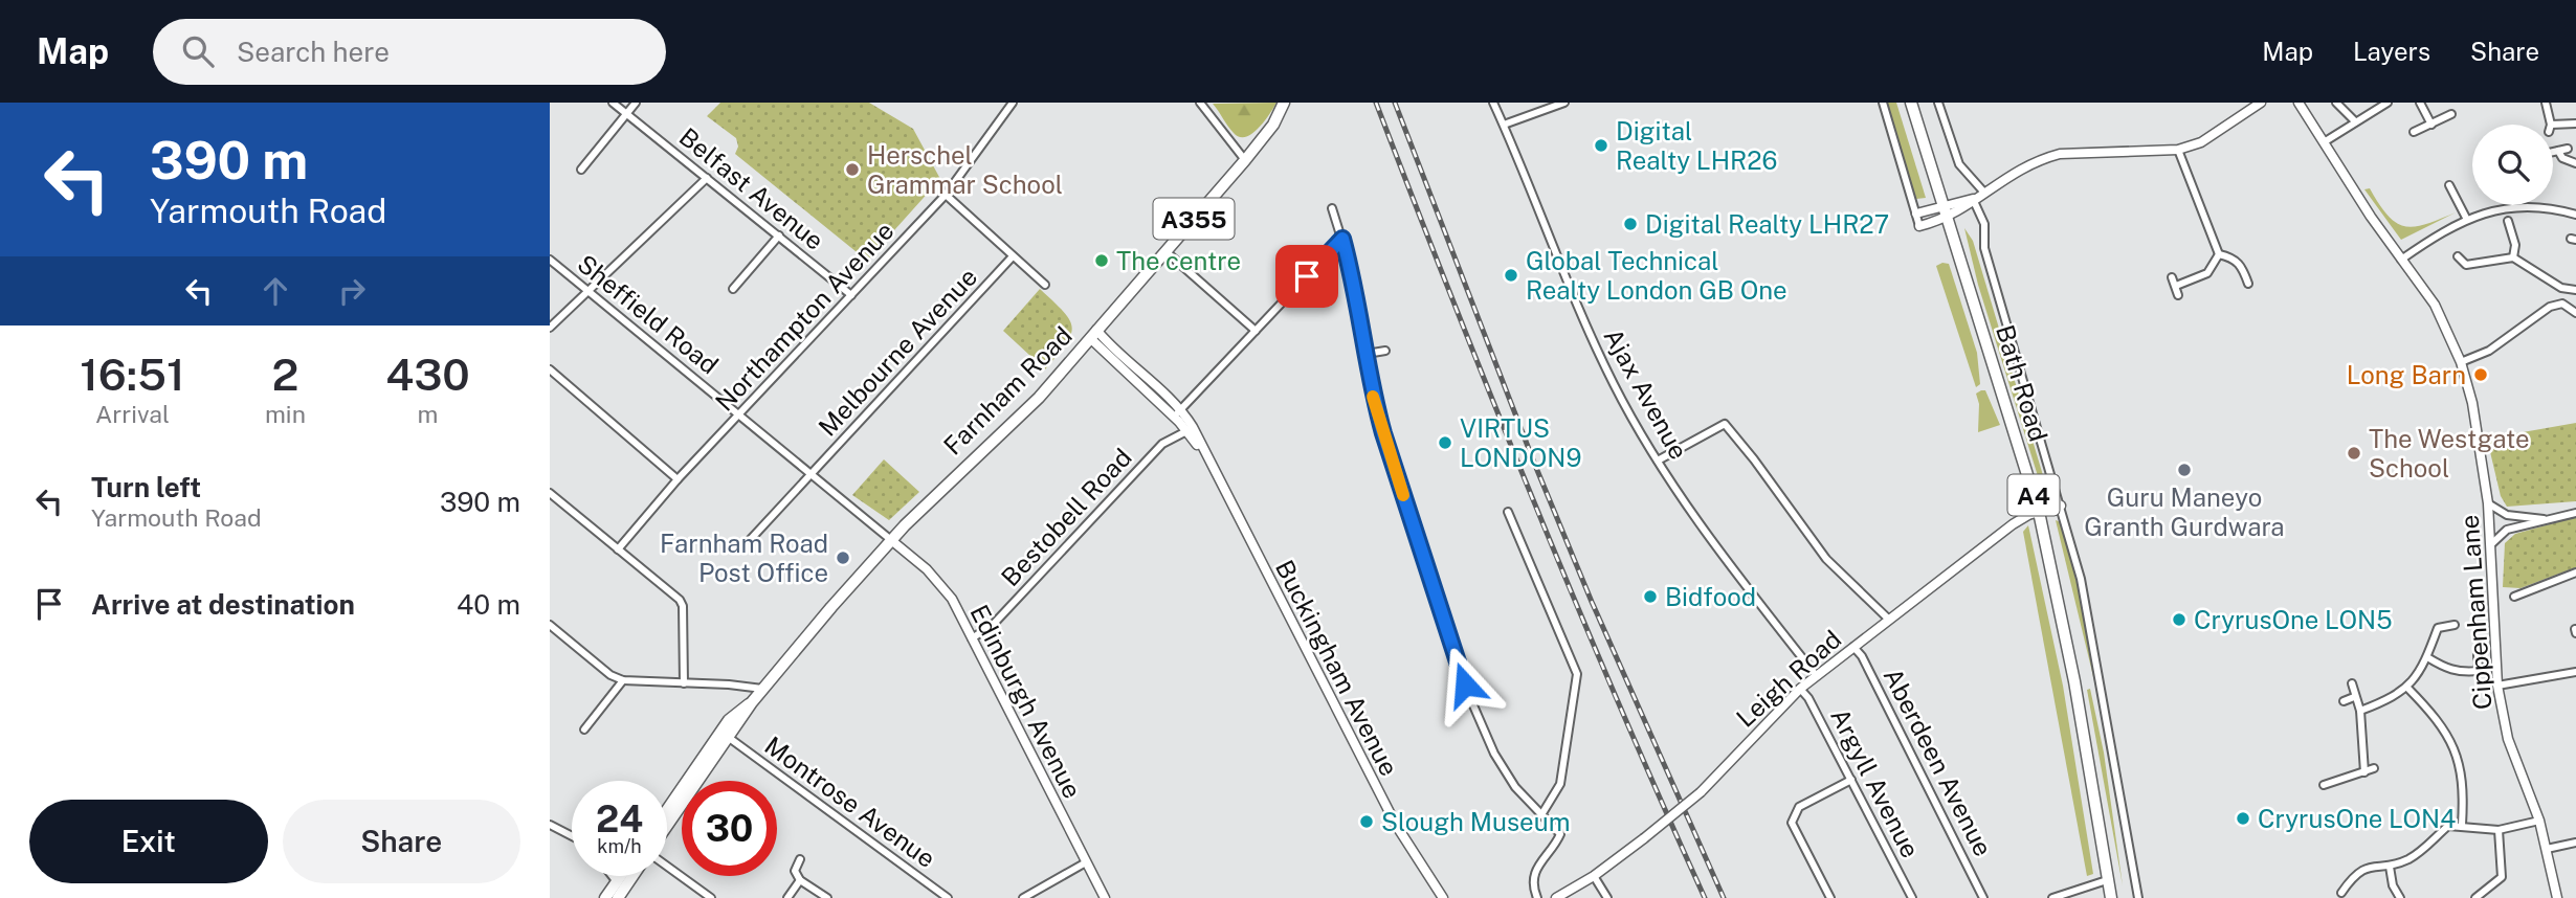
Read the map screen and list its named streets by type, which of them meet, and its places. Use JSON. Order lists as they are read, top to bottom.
{
  "streets": {
    "main road": [
      "A355",
      "Bath Road",
      "Farnham Road",
      "A4"
    ],
    "street": [
      "Belfast Avenue",
      "Sheffield Road",
      "Northampton Avenue",
      "Melbourne Avenue",
      "Ajax Avenue",
      "Bestobell Road",
      "Cippenham Lane",
      "Buckingham Avenue",
      "Leigh Road",
      "Edinburgh Avenue",
      "Aberdeen Avenue",
      "Argyll Avenue",
      "Montrose Avenue"
    ]
  },
  "crossings": [
    ["Belfast Avenue", "Northampton Avenue"],
    ["Sheffield Road", "Northampton Avenue"],
    ["Sheffield Road", "Melbourne Avenue"],
    ["Sheffield Road", "Farnham Road"],
    ["Sheffield Road", "Edinburgh Avenue"],
    ["Bath Road", "Leigh Road"],
    ["Farnham Road", "Buckingham Avenue"],
    ["Farnham Road", "Edinburgh Avenue"],
    ["Farnham Road", "Montrose Avenue"],
    ["Ajax Avenue", "Leigh Road"],
    ["Bestobell Road", "Buckingham Avenue"],
    ["Bestobell Road", "Edinburgh Avenue"],
    ["Leigh Road", "Aberdeen Avenue"],
    ["Leigh Road", "Argyll Avenue"]
  ],
  "places": [
    "Digital Realty LHR26",
    "Herschel Grammar School",
    "Digital Realty LHR27",
    "The centre",
    "Global Technical Realty London GB One",
    "Long Barn",
    "VIRTUS LONDON9",
    "The Westgate School",
    "Guru Maneyo Granth Gurdwara",
    "Farnham Road Post Office",
    "Bidfood",
    "CryrusOne LON5",
    "CryrusOne LON4",
    "Slough Museum"
  ],
  "page": {
    "header": "Map",
    "search": "Search here",
    "nav": ["Map", "Layers", "Share"],
    "turn": ["390 m", "Yarmouth Road"],
    "eta": [
      "16:51",
      "Arrival",
      "2",
      "min",
      "430",
      "m"
    ],
    "list": [
      {
        "name": "Turn left",
        "note": "Yarmouth Road",
        "value": "390 m"
      },
      {
        "name": "Arrive at destination",
        "value": "40 m"
      }
    ],
    "speed": "24 km/h",
    "limit": "30",
    "buttons": ["Exit", "Share"]
  }
}
